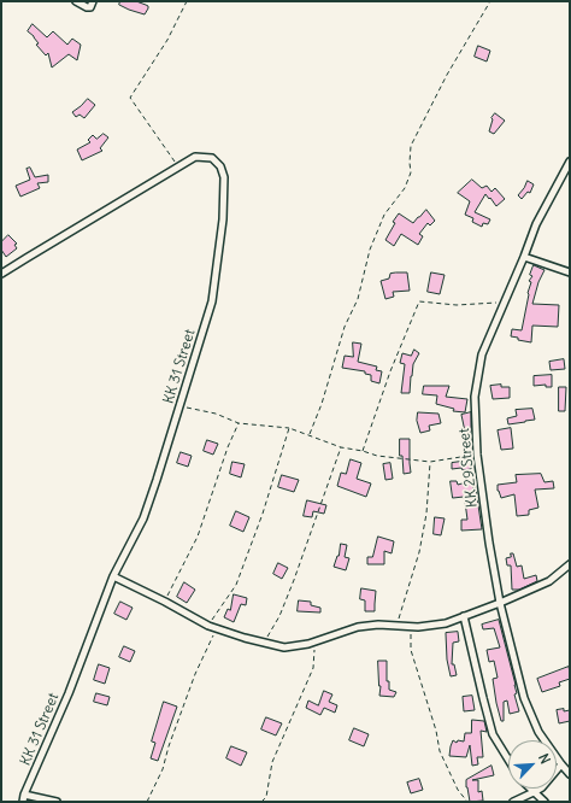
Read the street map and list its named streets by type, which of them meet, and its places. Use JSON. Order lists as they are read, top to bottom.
{
  "streets": {
    "street": ["KK 31 Street", "KK 29 Street"]
  },
  "north": "top right"
}
